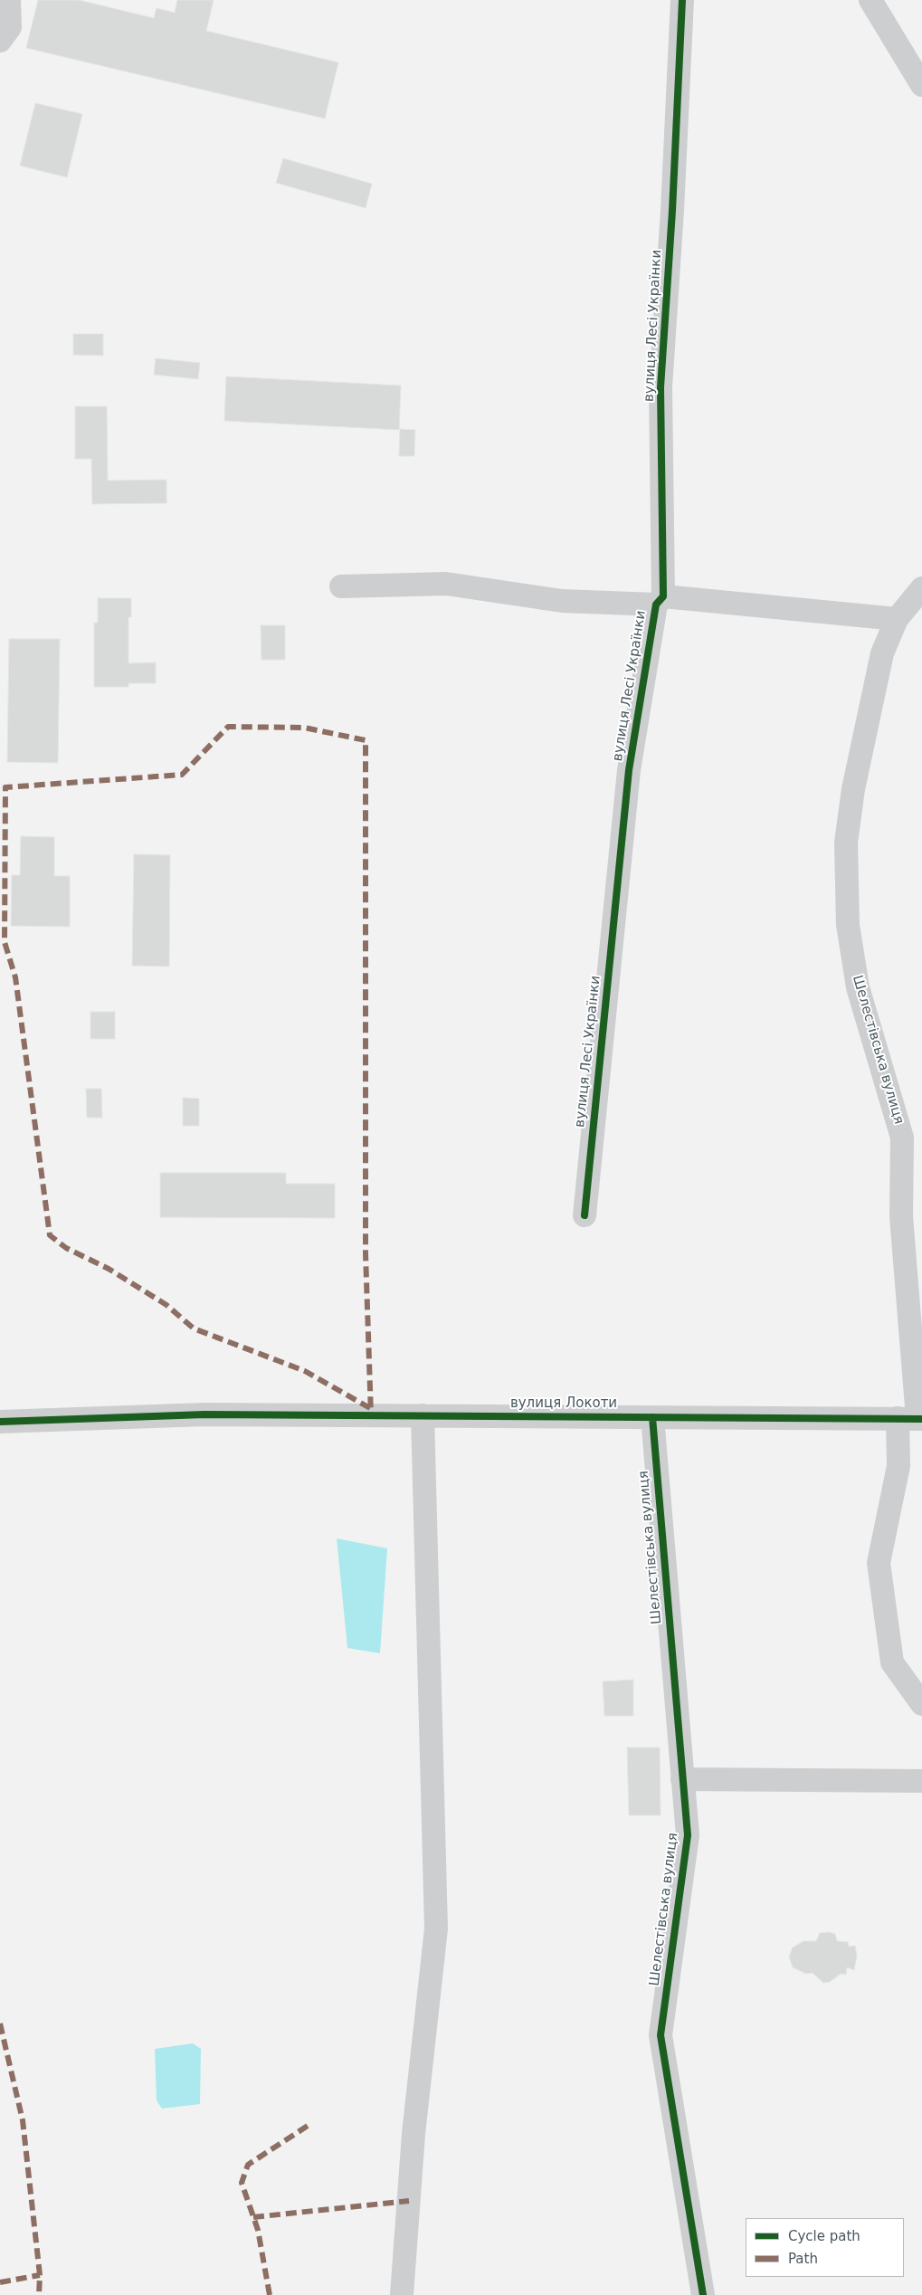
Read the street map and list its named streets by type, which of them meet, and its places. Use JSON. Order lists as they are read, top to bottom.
{
  "streets": {
    "street": ["вулиця Лесі Українки", "Шелестівська вулиця", "вулиця Локоти"]
  },
  "crossings": [
    ["Шелестівська вулиця", "вулиця Локоти"]
  ],
  "legend": ["Cycle path", "Path"]
}
